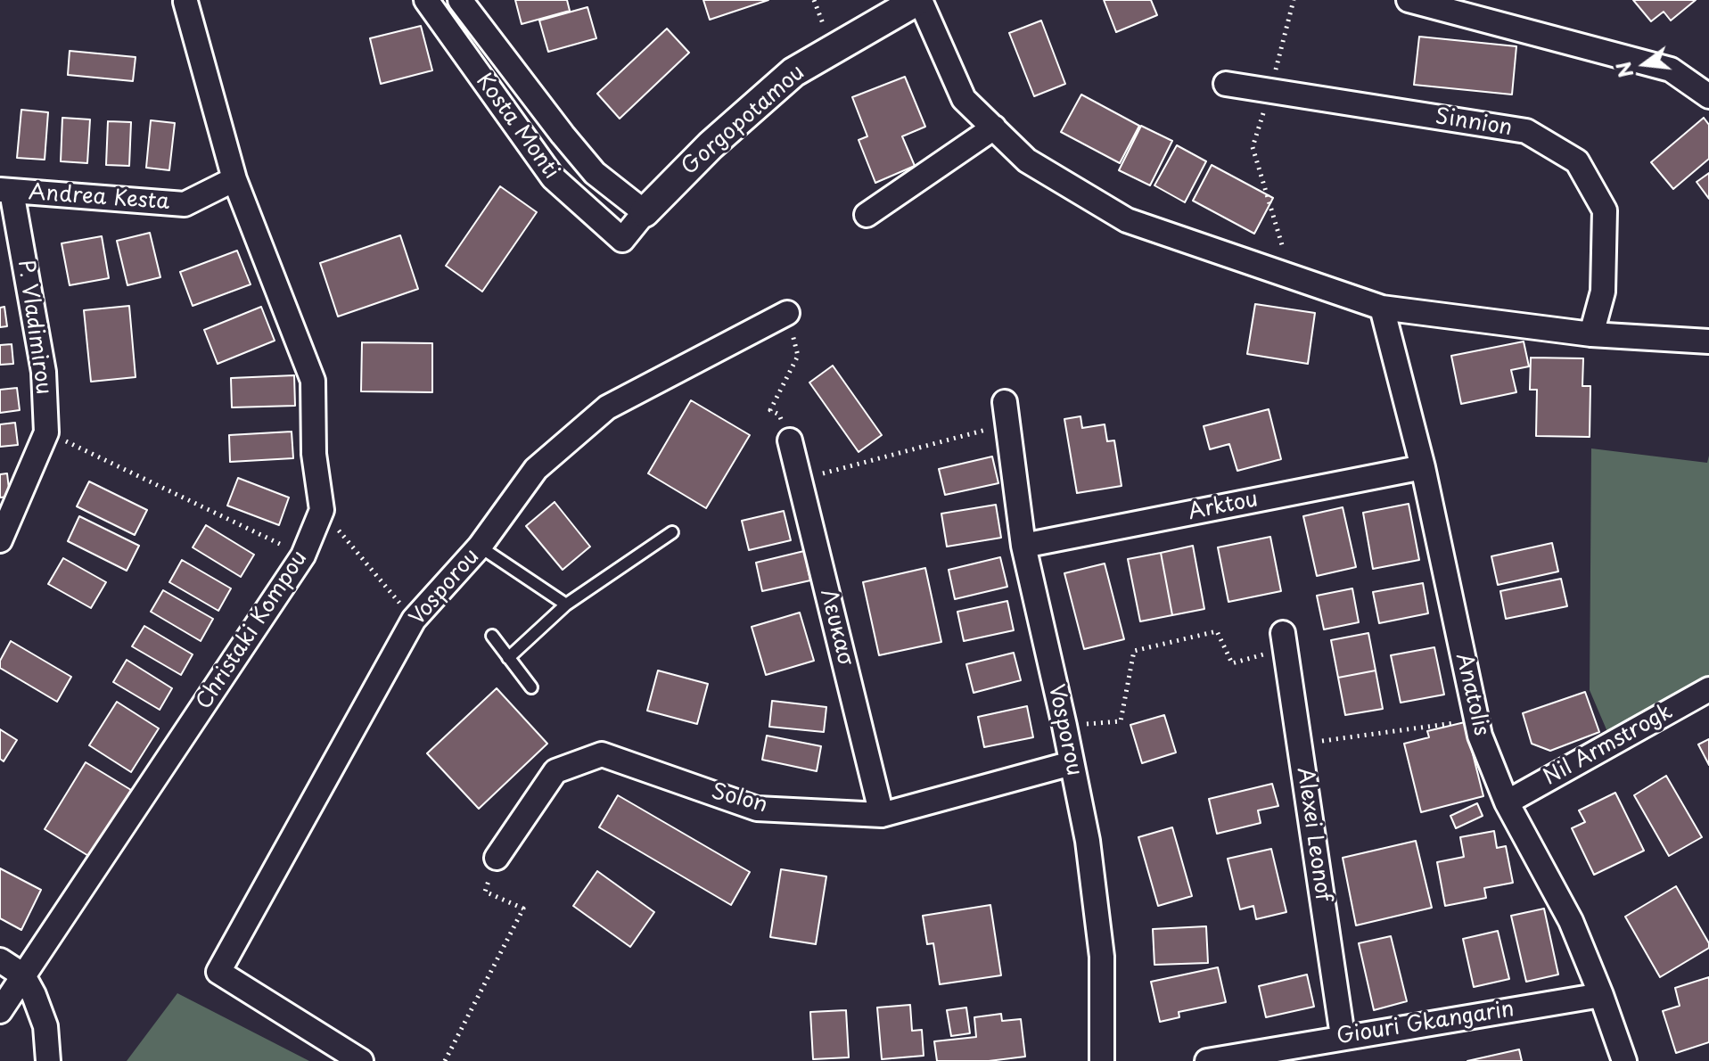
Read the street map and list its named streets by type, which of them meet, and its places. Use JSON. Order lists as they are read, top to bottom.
{
  "streets": {
    "street": [
      "Gorgopotamou",
      "Sinnion",
      "Kosta Monti",
      "Andrea Kesta",
      "P. Vladimirou",
      "Arktou",
      "Vosporou",
      "Λευκασ",
      "Christaki Kompou",
      "Anatolis",
      "Nil Armstrogk",
      "Solon",
      "Alexei Leonof",
      "Giouri Gkangarin"
    ]
  },
  "crossings": [
    ["Gorgopotamou", "Kosta Monti"],
    ["Andrea Kesta", "P. Vladimirou"],
    ["Arktou", "Vosporou"],
    ["Arktou", "Anatolis"],
    ["Vosporou", "Solon"],
    ["Λευκασ", "Solon"],
    ["Anatolis", "Nil Armstrogk"],
    ["Anatolis", "Giouri Gkangarin"],
    ["Alexei Leonof", "Giouri Gkangarin"]
  ],
  "north": "left"
}
